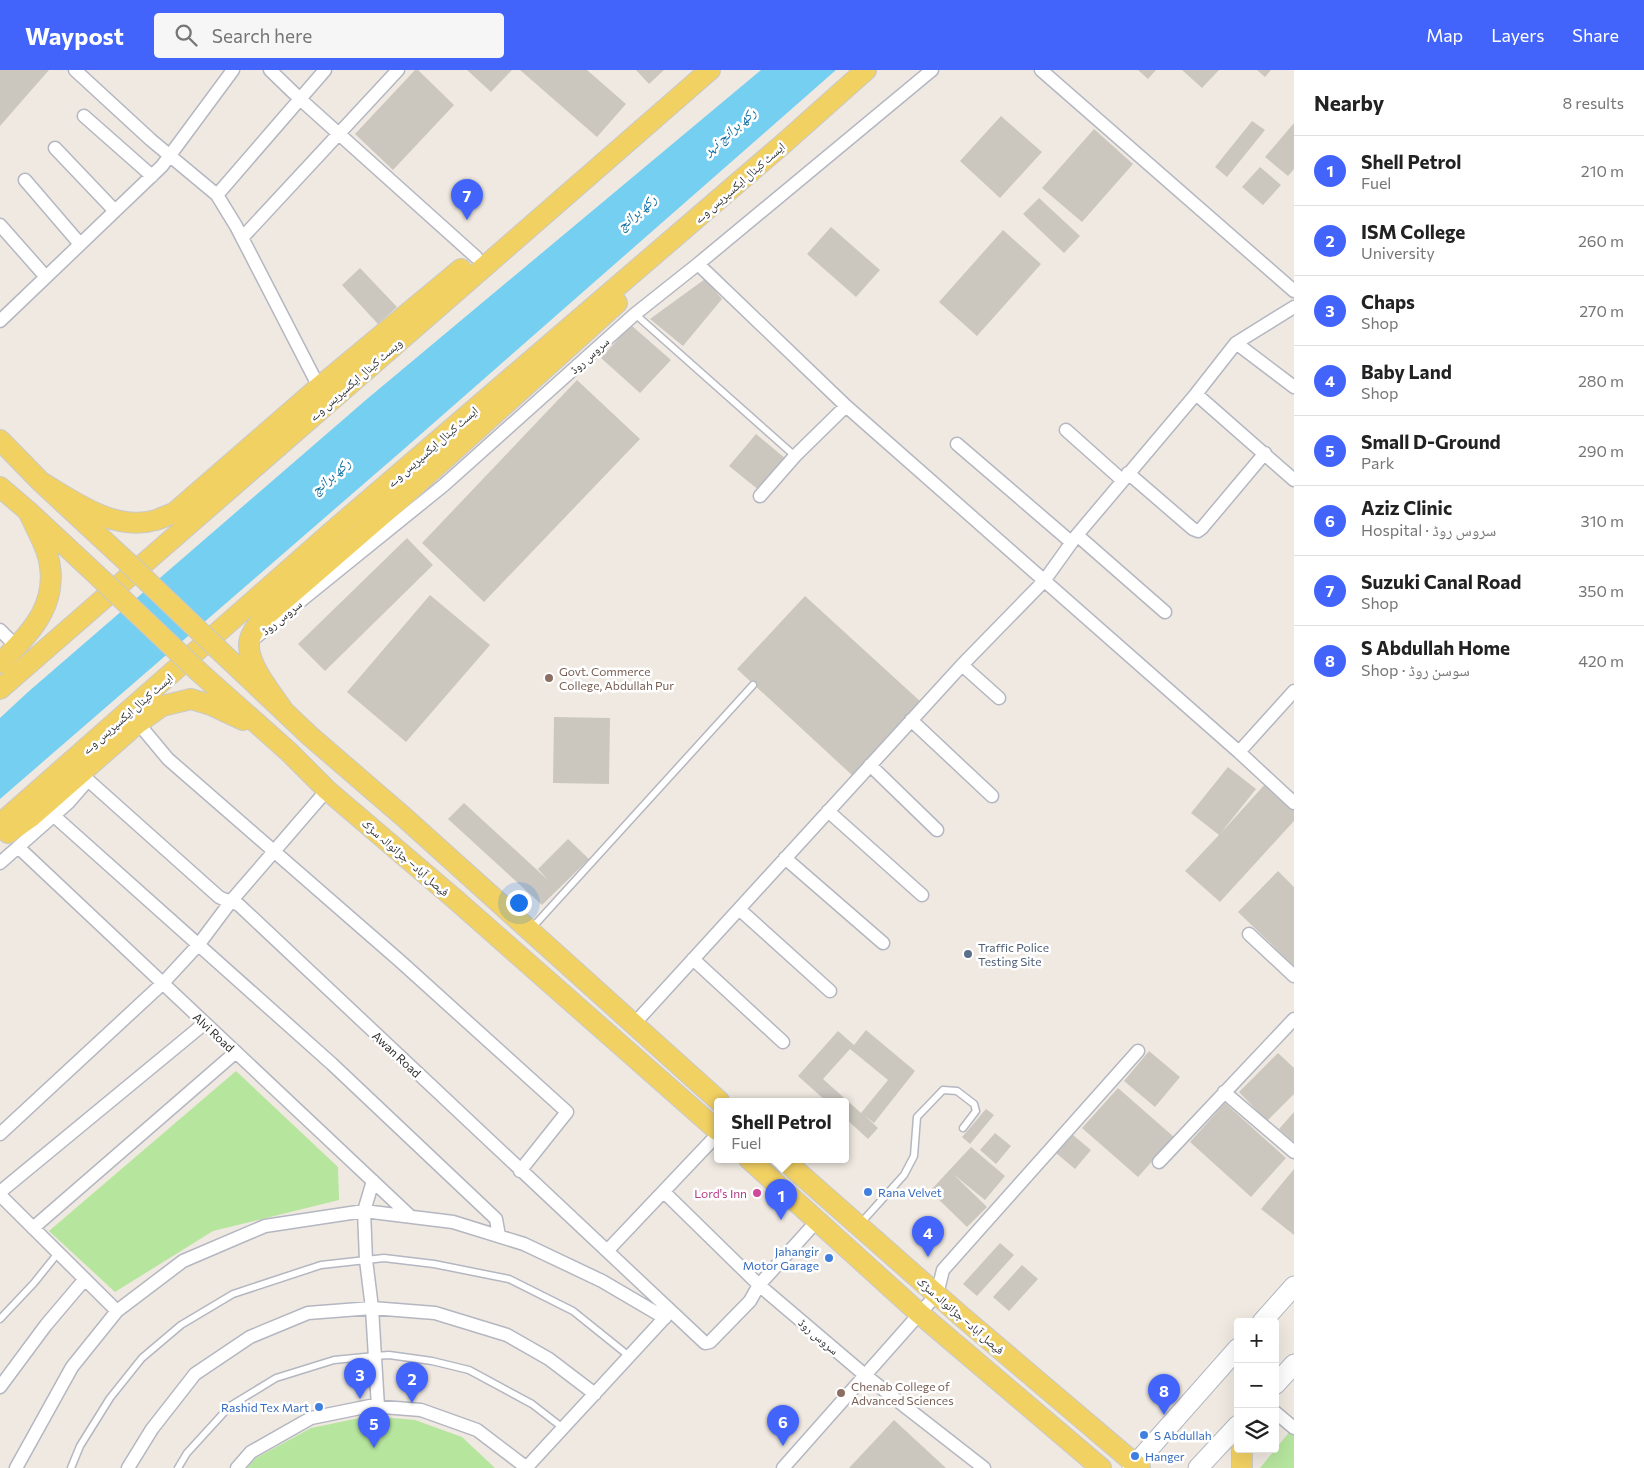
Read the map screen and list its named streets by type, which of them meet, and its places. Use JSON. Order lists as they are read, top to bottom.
{
  "streets": {
    "main road": ["ایسٹ کینال ایکسپریس وے", "ویسٹ کینال ایکسپریس وے", "فیصل آباد– جڑانوالہ سڑک"],
    "street": ["سروس روڈ", "Alvi Road", "Awan Road"]
  },
  "crossings": [
    ["ایسٹ کینال ایکسپریس وے", "Alvi Road"],
    ["سروس روڈ", "Awan Road"]
  ],
  "water": ["رکھ برانچ نہر", "رکھ برانچ"],
  "places": [
    "Govt. Commerce College, Abdullah Pur",
    "Traffic Police Testing Site",
    "Rana Velvet",
    "Lord's Inn",
    "Jahangir Motor Garage",
    "Chenab College of Advanced Sciences",
    "Rashid Tex Mart",
    "S Abdullah",
    "Hanger"
  ],
  "page": {
    "header": "Waypost",
    "search": "Search here",
    "nav": ["Map", "Layers", "Share"],
    "heading": ["Nearby", "8 results"],
    "list": [
      {
        "mark": "1",
        "name": "Shell Petrol",
        "note": "Fuel",
        "value": "210 m"
      },
      {
        "mark": "2",
        "name": "ISM College",
        "note": "University",
        "value": "260 m"
      },
      {
        "mark": "3",
        "name": "Chaps",
        "note": "Shop",
        "value": "270 m"
      },
      {
        "mark": "4",
        "name": "Baby Land",
        "note": "Shop",
        "value": "280 m"
      },
      {
        "mark": "5",
        "name": "Small D-Ground",
        "note": "Park",
        "value": "290 m"
      },
      {
        "mark": "6",
        "name": "Aziz Clinic",
        "note": "Hospital · سروس روڈ",
        "value": "310 m"
      },
      {
        "mark": "7",
        "name": "Suzuki Canal Road",
        "note": "Shop",
        "value": "350 m"
      },
      {
        "mark": "8",
        "name": "S Abdullah Home",
        "note": "Shop · سوسن روڈ",
        "value": "420 m"
      }
    ],
    "pins": [
      "7",
      "1",
      "4",
      "3",
      "2",
      "8",
      "6",
      "5"
    ],
    "popup": ["Shell Petrol", "Fuel"],
    "map_buttons": ["+", "−"]
  }
}
